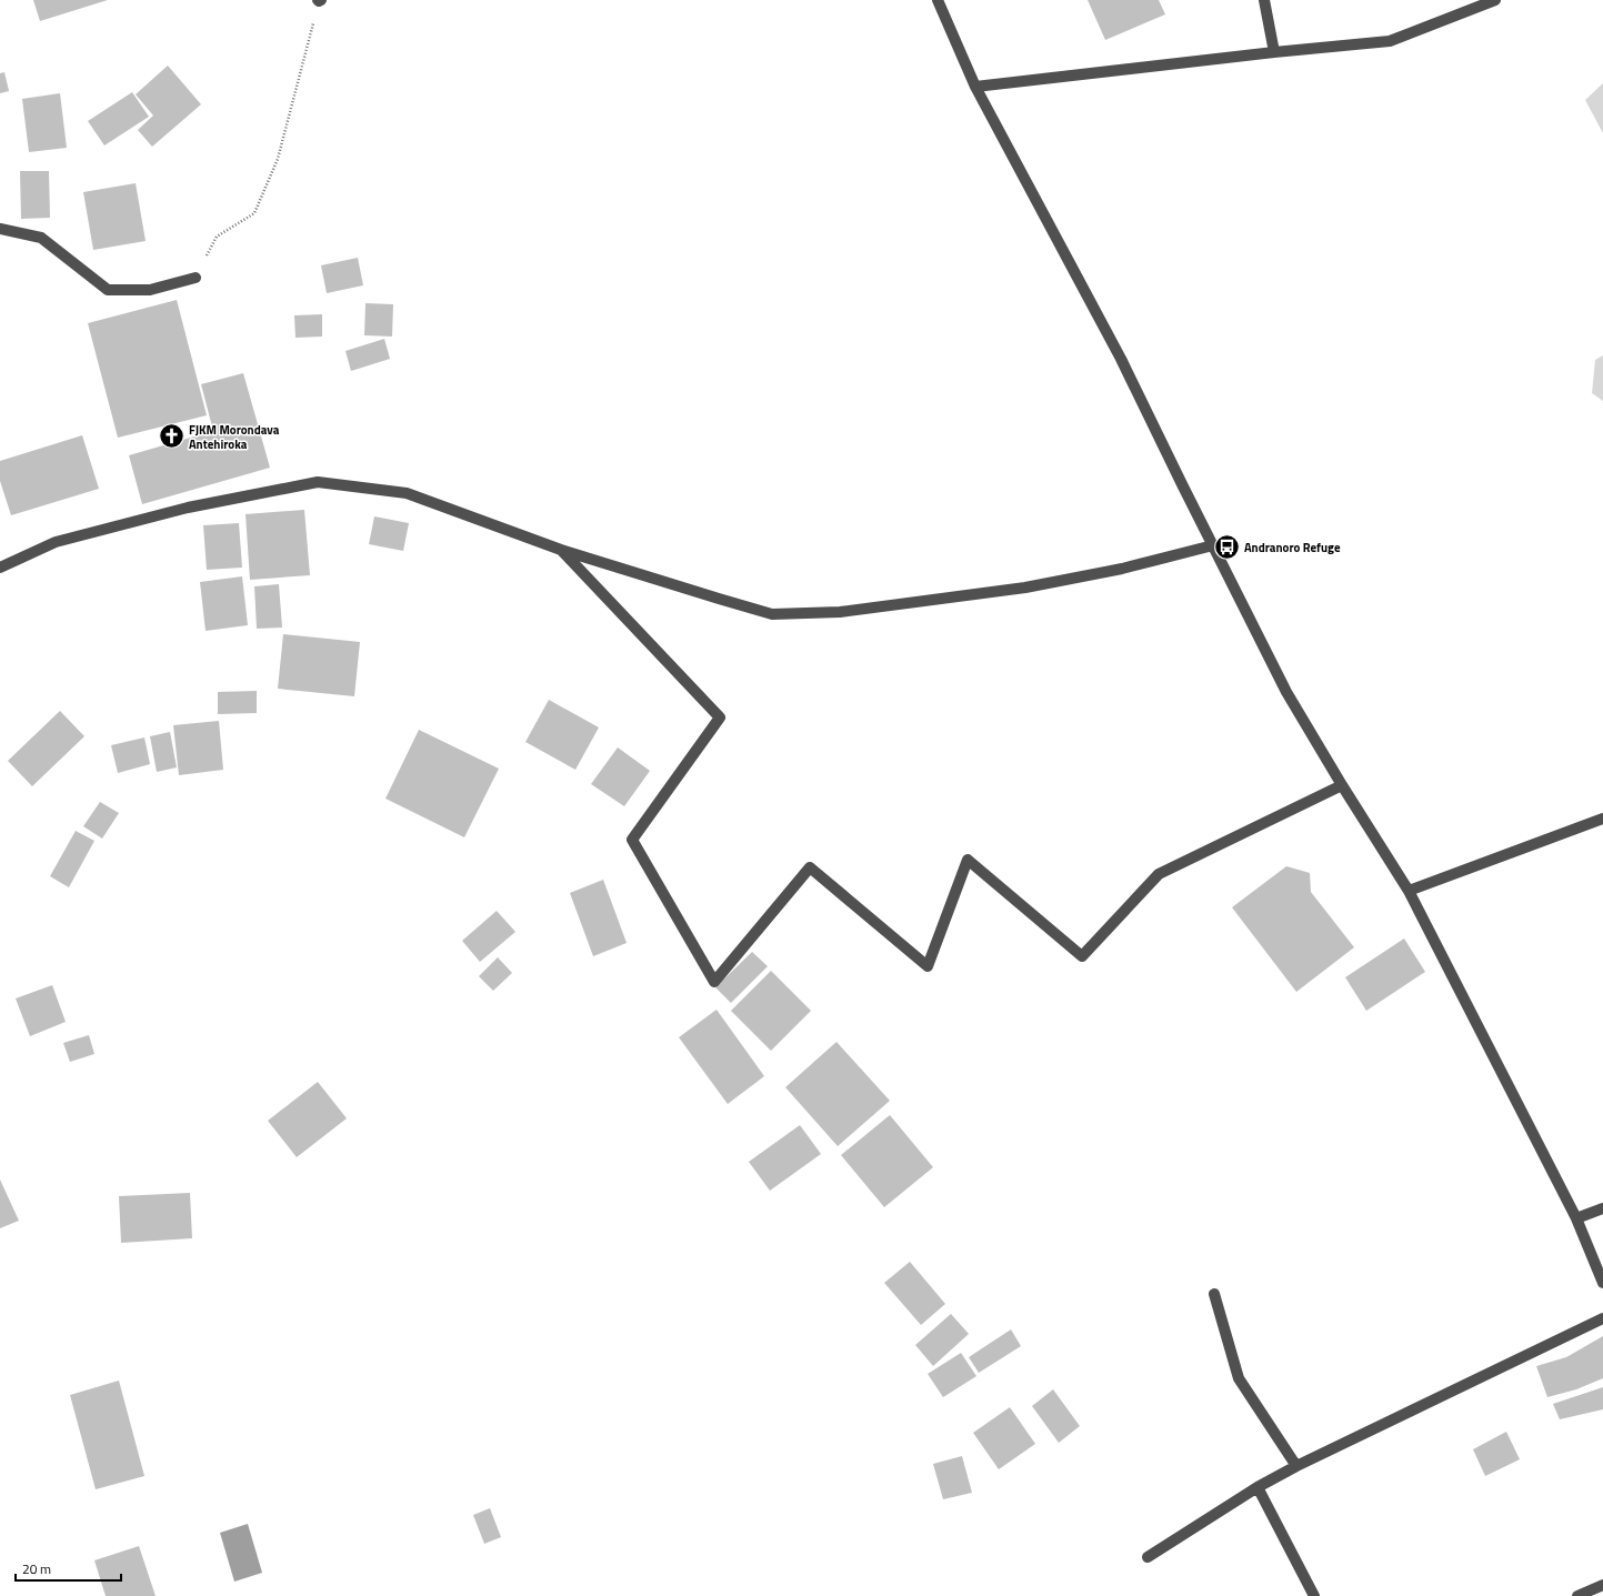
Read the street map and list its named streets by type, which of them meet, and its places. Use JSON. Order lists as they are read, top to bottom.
{
  "places": {
    "church": ["FJKM Morondava Antehiroka"],
    "bus stop": ["Andranoro Refuge"]
  },
  "scale_bar": "20 m"
}
